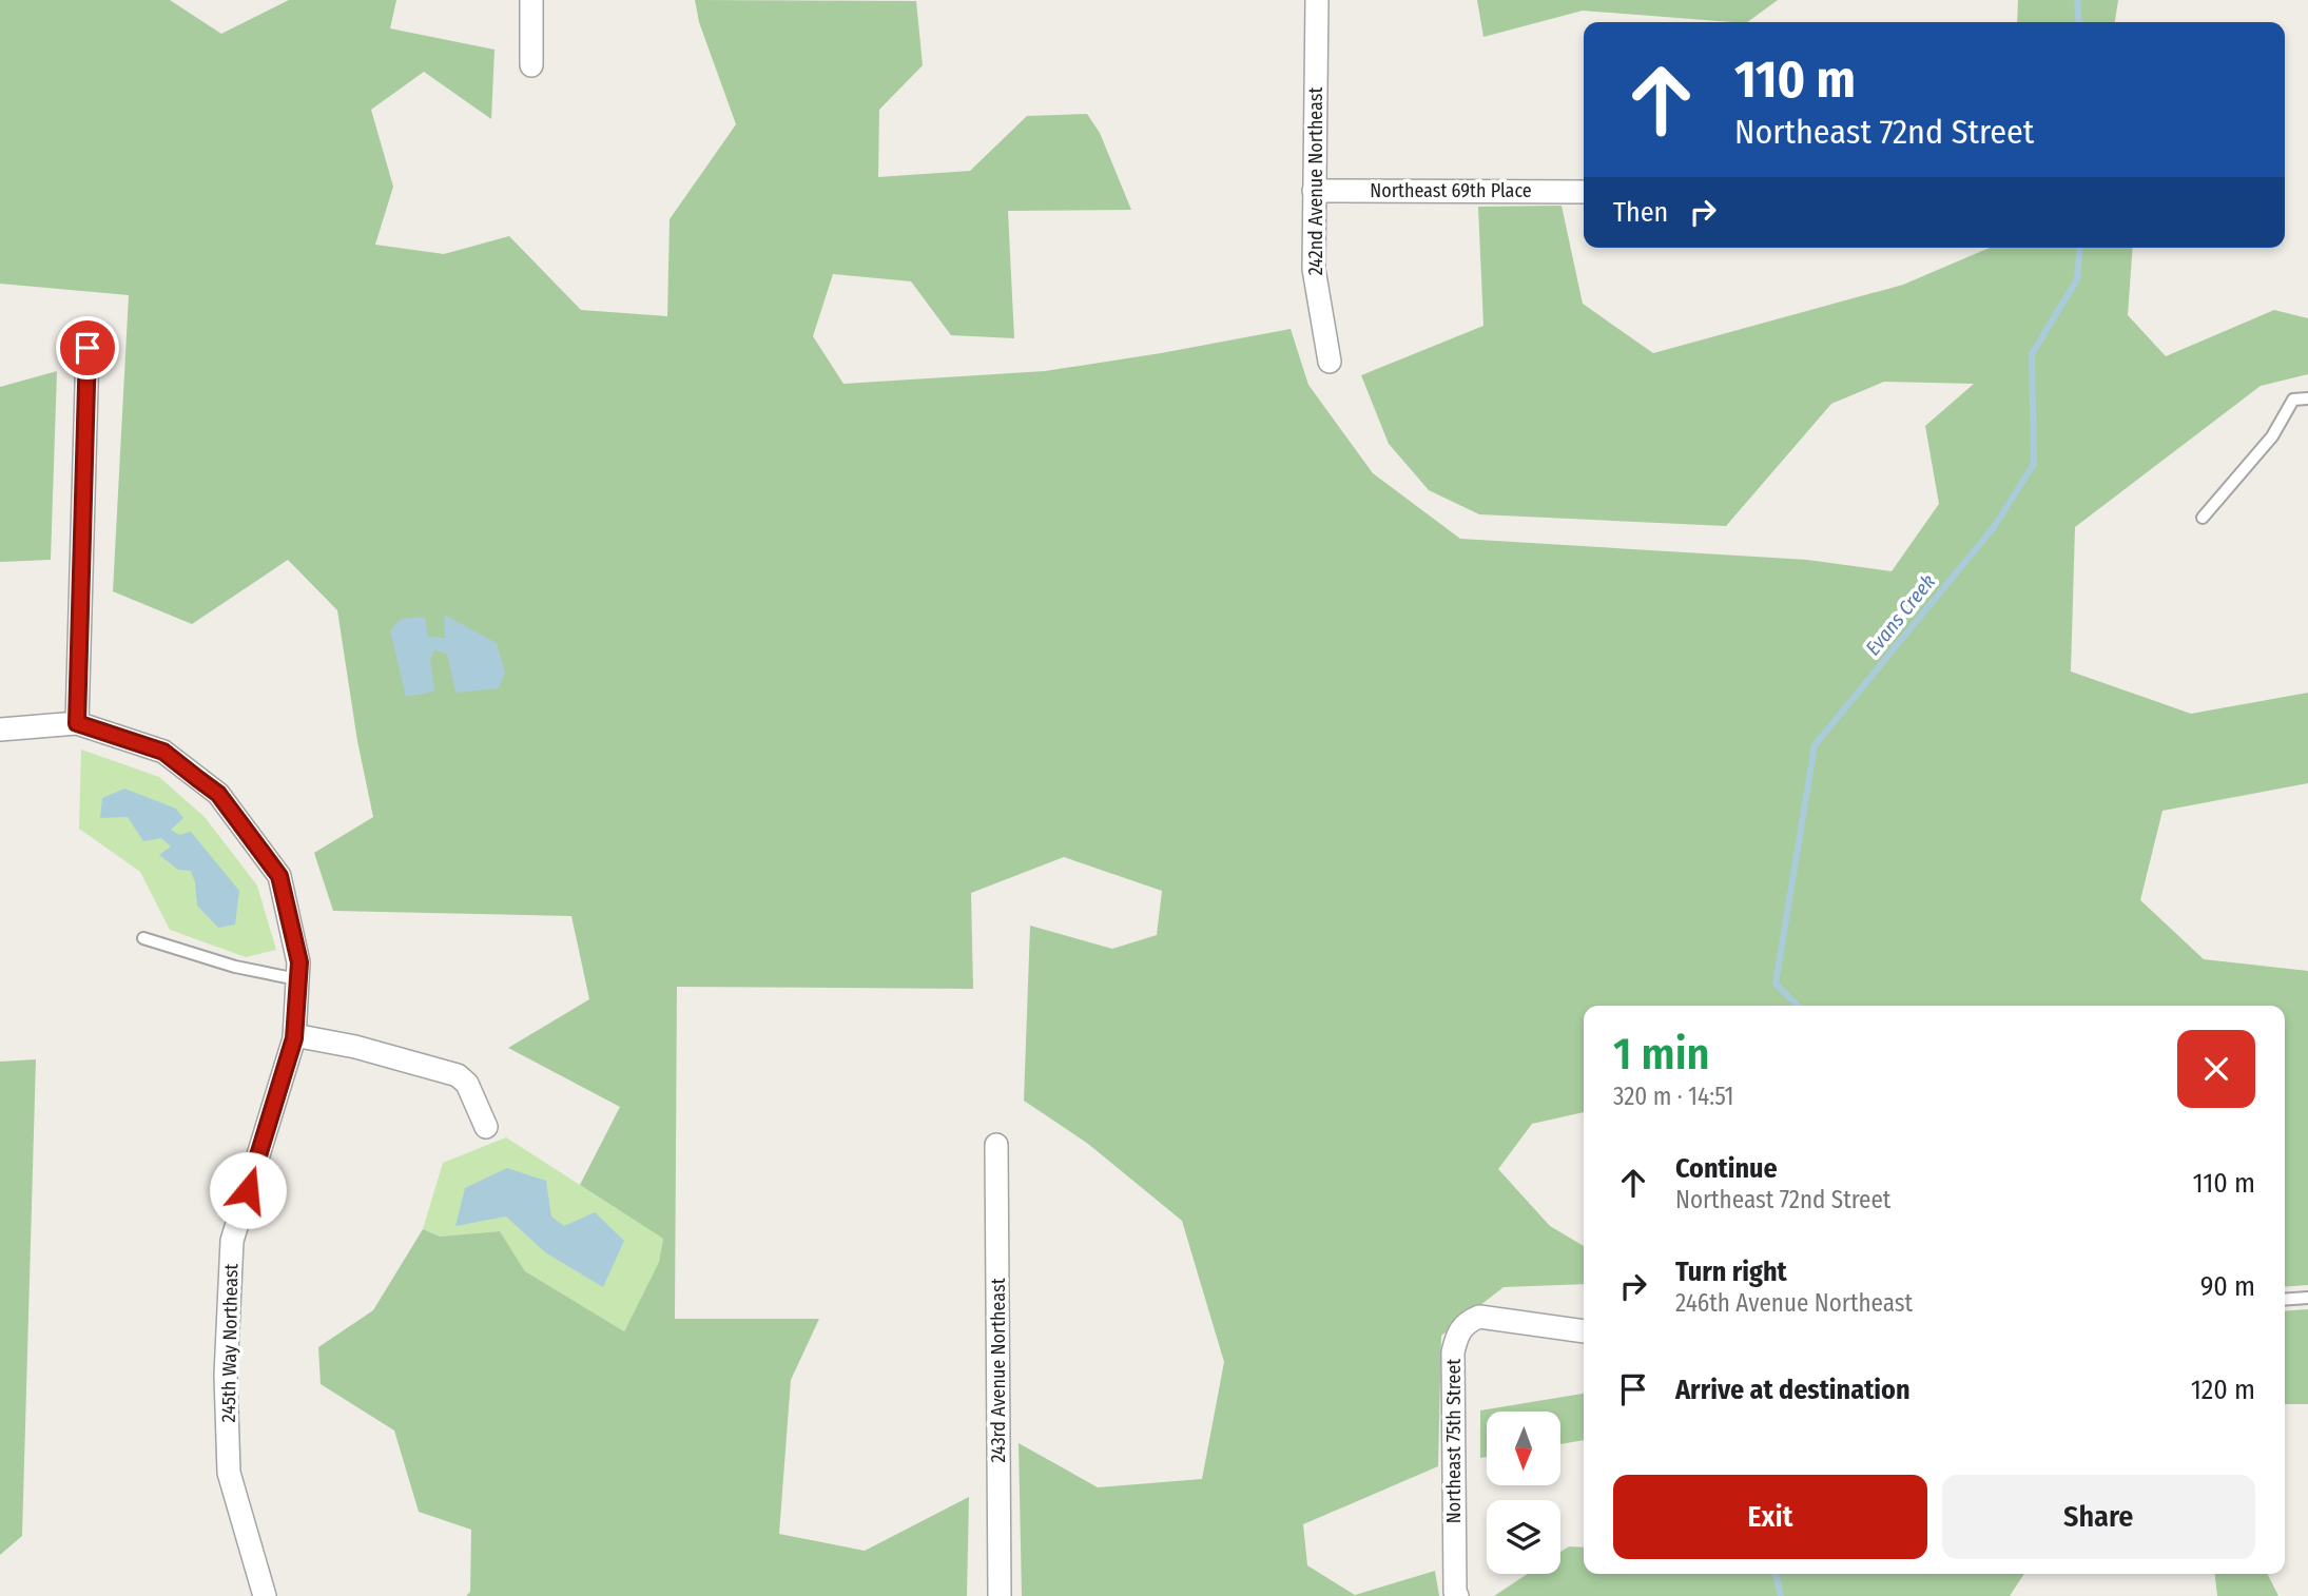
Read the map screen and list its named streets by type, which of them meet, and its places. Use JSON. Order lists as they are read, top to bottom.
{
  "streets": {
    "street": [
      "242nd Avenue Northeast",
      "Northeast 69th Place",
      "245th Way Northeast",
      "243rd Avenue Northeast",
      "Northeast 75th Street"
    ]
  },
  "crossings": [
    ["242nd Avenue Northeast", "Northeast 69th Place"]
  ],
  "water": ["Evans Creek"],
  "north": "bottom",
  "page": {
    "turn": ["110 m", "Northeast 72nd Street"],
    "then": "Then",
    "heading": ["1 min", "320 m · 14:51"],
    "list": [
      {
        "name": "Continue",
        "note": "Northeast 72nd Street",
        "value": "110 m"
      },
      {
        "name": "Turn right",
        "note": "246th Avenue Northeast",
        "value": "90 m"
      },
      {
        "name": "Arrive at destination",
        "value": "120 m"
      }
    ],
    "buttons": ["Exit", "Share"]
  }
}
